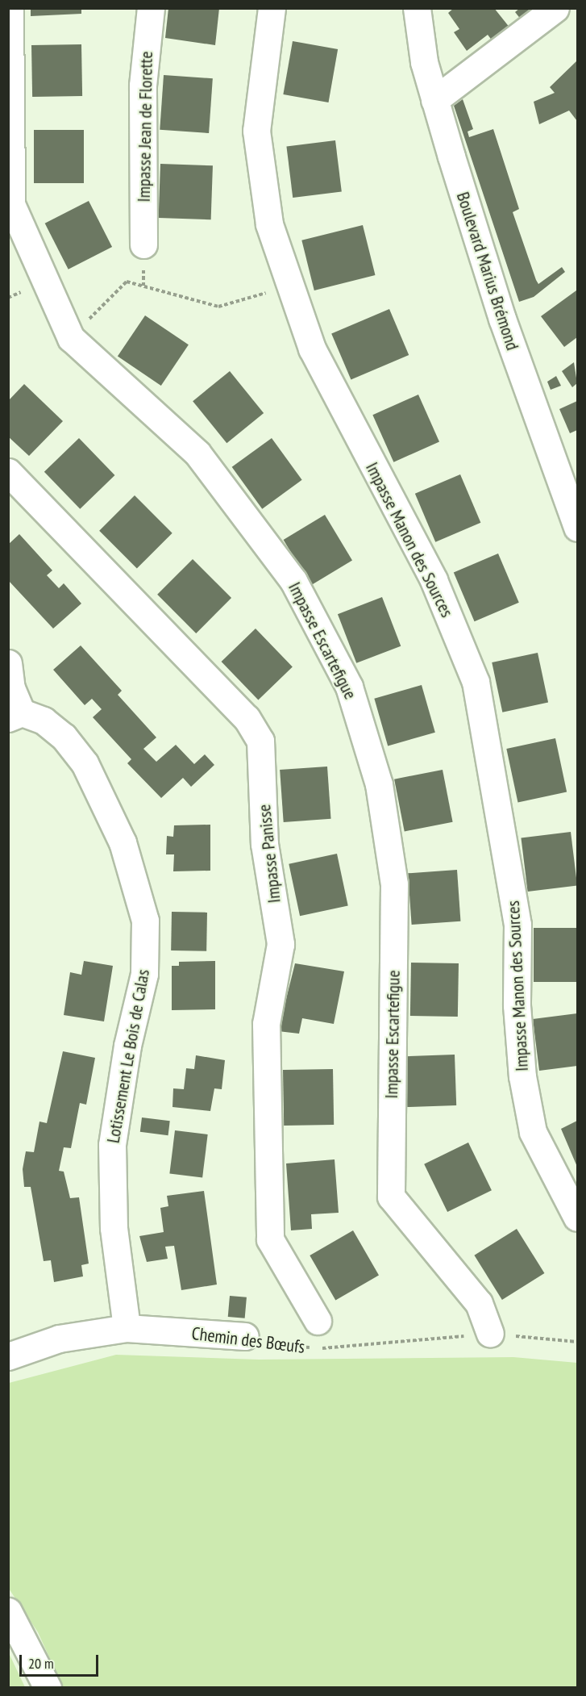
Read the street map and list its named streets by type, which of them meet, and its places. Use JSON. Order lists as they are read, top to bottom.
{
  "streets": {
    "street": [
      "Impasse Jean de Florette",
      "Boulevard Marius Brémond",
      "Impasse Manon des Sources",
      "Impasse Escartefigue",
      "Impasse Panisse",
      "Lotissement Le Bois de Calas",
      "Chemin des Bœufs"
    ]
  },
  "crossings": [
    ["Impasse Escartefigue", "Chemin des Bœufs"],
    ["Lotissement Le Bois de Calas", "Chemin des Bœufs"]
  ],
  "scale_bar": "20 m"
}
